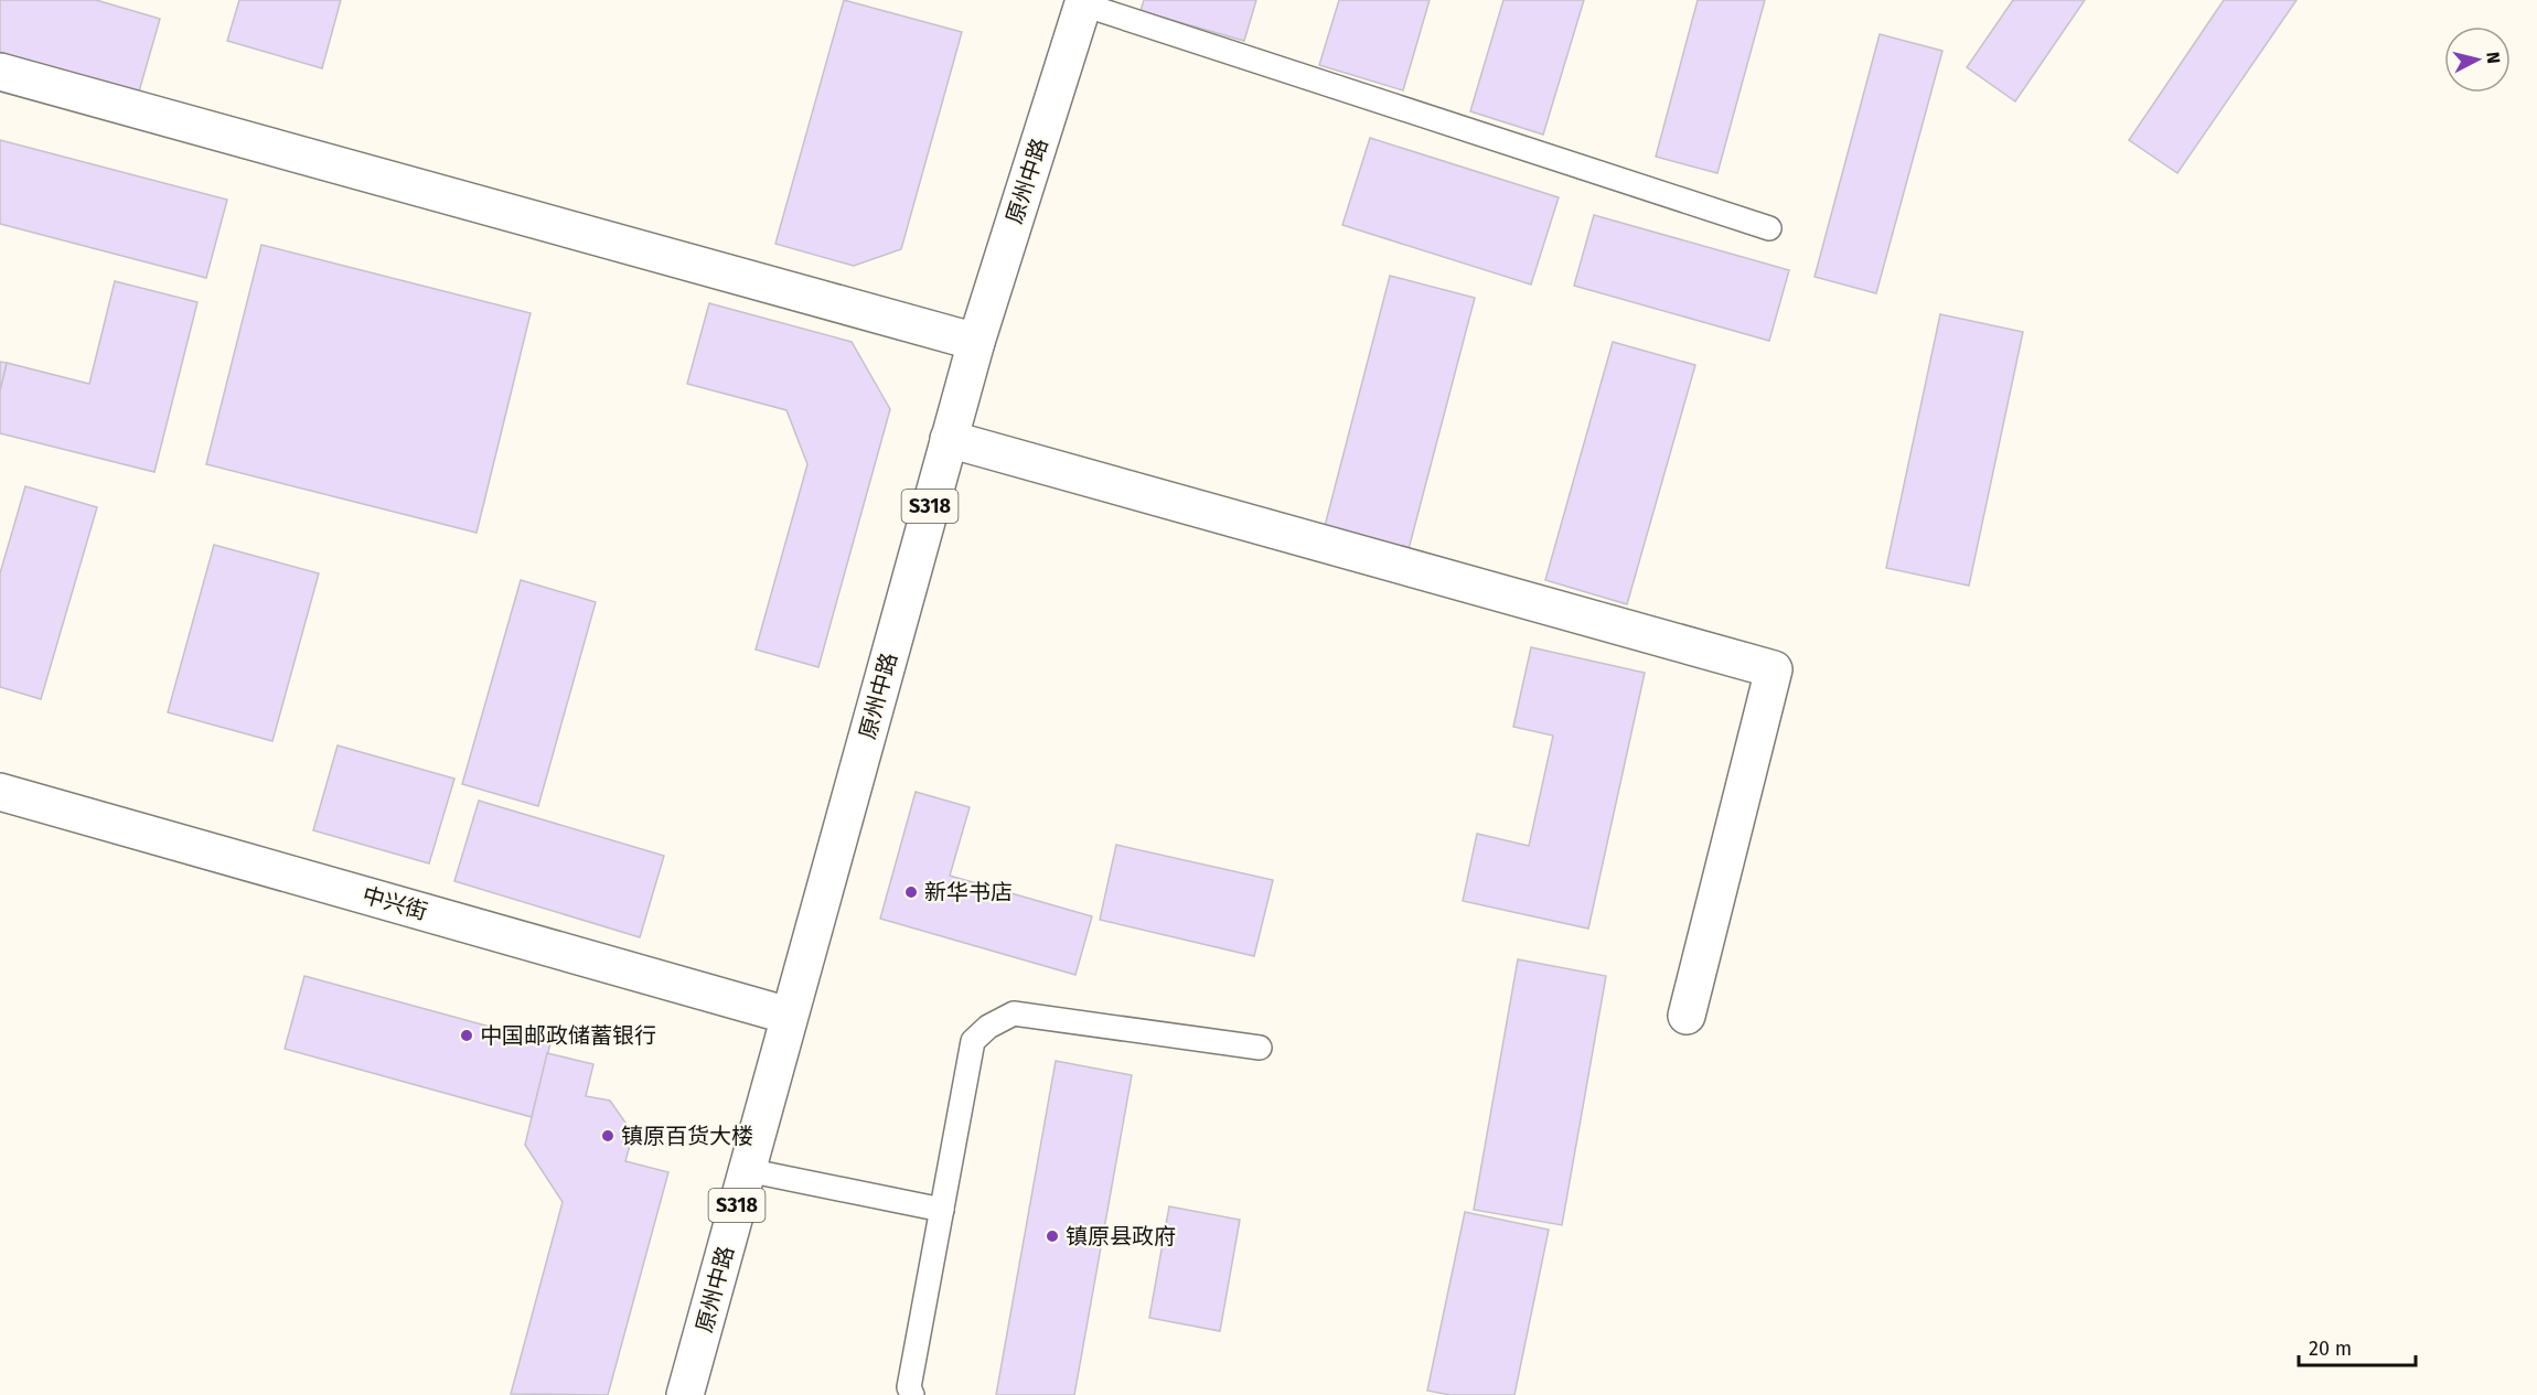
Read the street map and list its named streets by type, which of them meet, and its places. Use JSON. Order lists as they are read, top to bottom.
{
  "streets": {
    "street": ["原州中路", "S318", "中兴街"]
  },
  "crossings": [
    ["原州中路", "中兴街"]
  ],
  "places": [
    "新华书店",
    "中国邮政储蓄银行",
    "镇原百货大楼",
    "镇原县政府"
  ],
  "scale_bar": "20 m",
  "north": "right"
}
